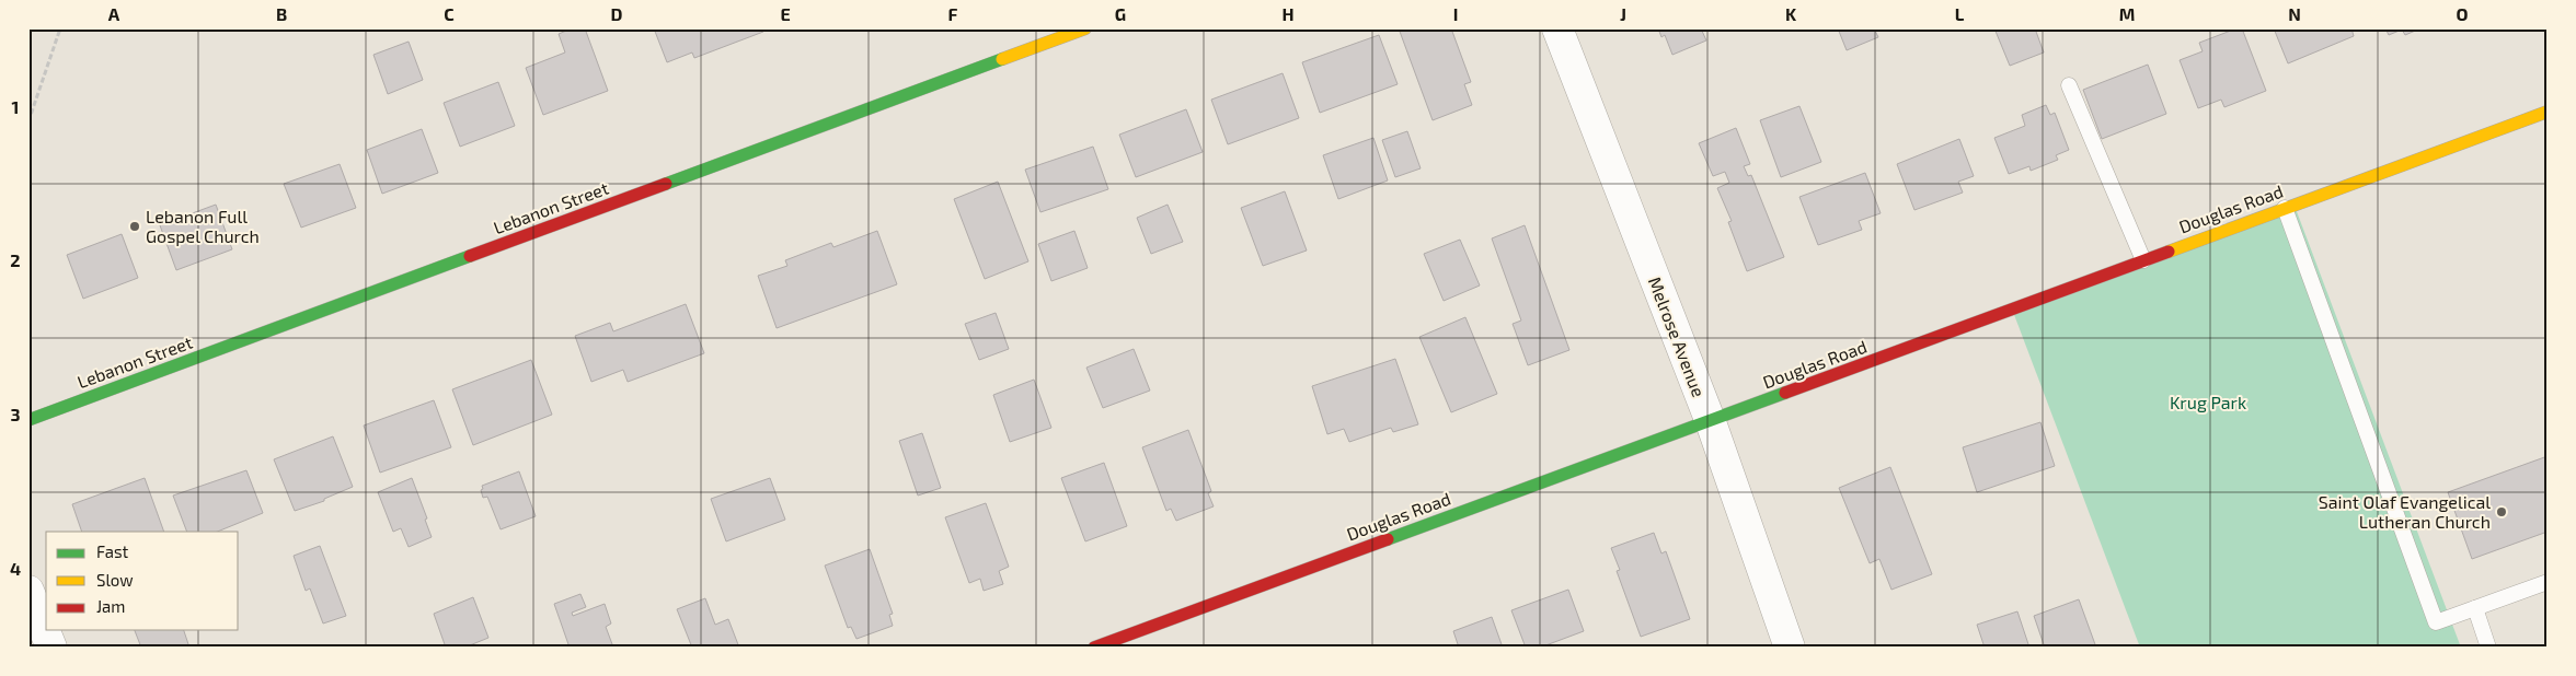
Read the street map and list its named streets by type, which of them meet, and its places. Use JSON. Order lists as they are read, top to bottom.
{
  "streets": {
    "street": ["Lebanon Street", "Douglas Road", "Melrose Avenue"]
  },
  "crossings": [
    ["Douglas Road", "Melrose Avenue"]
  ],
  "parks": ["Krug Park"],
  "places": ["Lebanon Full Gospel Church", "Saint Olaf Evangelical Lutheran Church"],
  "legend": ["Fast", "Slow", "Jam"],
  "grid": {
    "columns": [
      "A",
      "B",
      "C",
      "D",
      "E",
      "F",
      "G",
      "H",
      "I",
      "J",
      "K",
      "L",
      "M",
      "N",
      "O"
    ],
    "rows": [
      "1",
      "2",
      "3",
      "4"
    ]
  }
}
